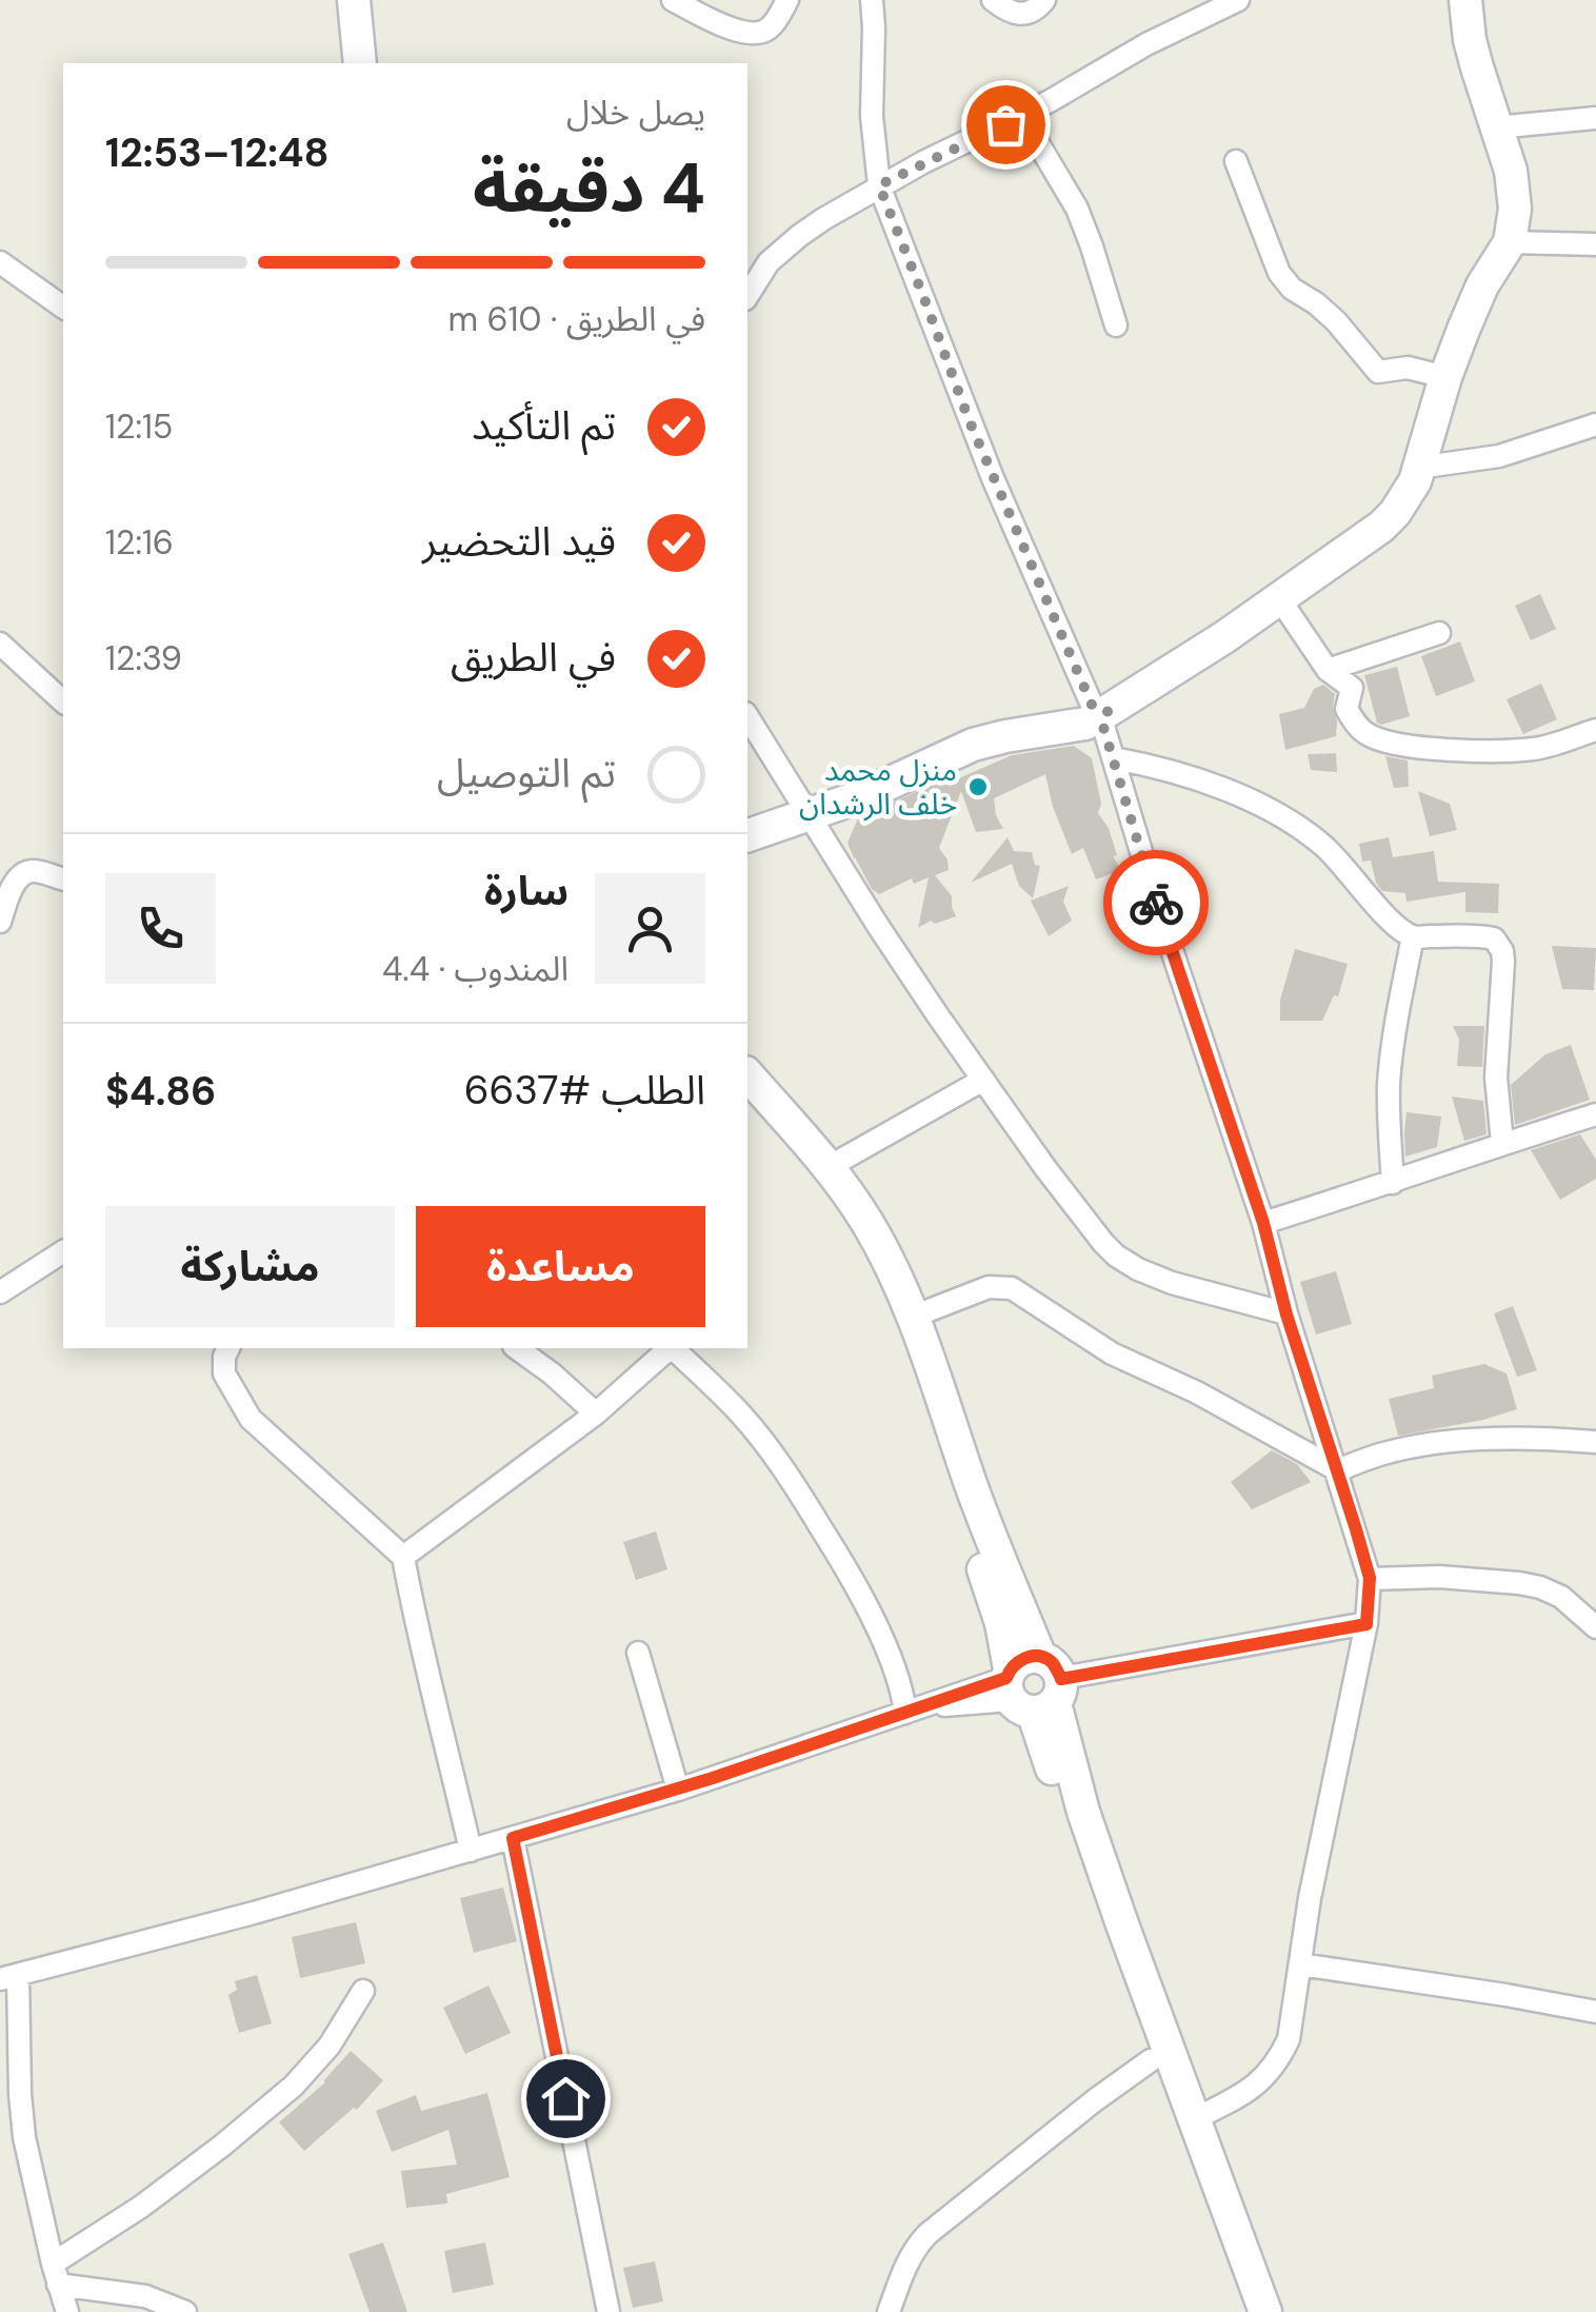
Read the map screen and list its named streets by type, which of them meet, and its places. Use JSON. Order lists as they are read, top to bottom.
{
  "places": ["منزل محمد خلف الرشدان"],
  "page": {
    "heading": ["4 دقيقة", "يصل خلال", "12:48–12:53"],
    "panel": [
      "سارة",
      "المندوب · 4.4",
      "الطلب #6637",
      "$4.86"
    ],
    "bar": "في الطريق · 610 m",
    "list": [
      ["تم التأكيد", "12:15"],
      ["قيد التحضير", "12:16"],
      ["في الطريق", "12:39"],
      "تم التوصيل"
    ],
    "buttons": ["مساعدة", "مشاركة"]
  }
}
